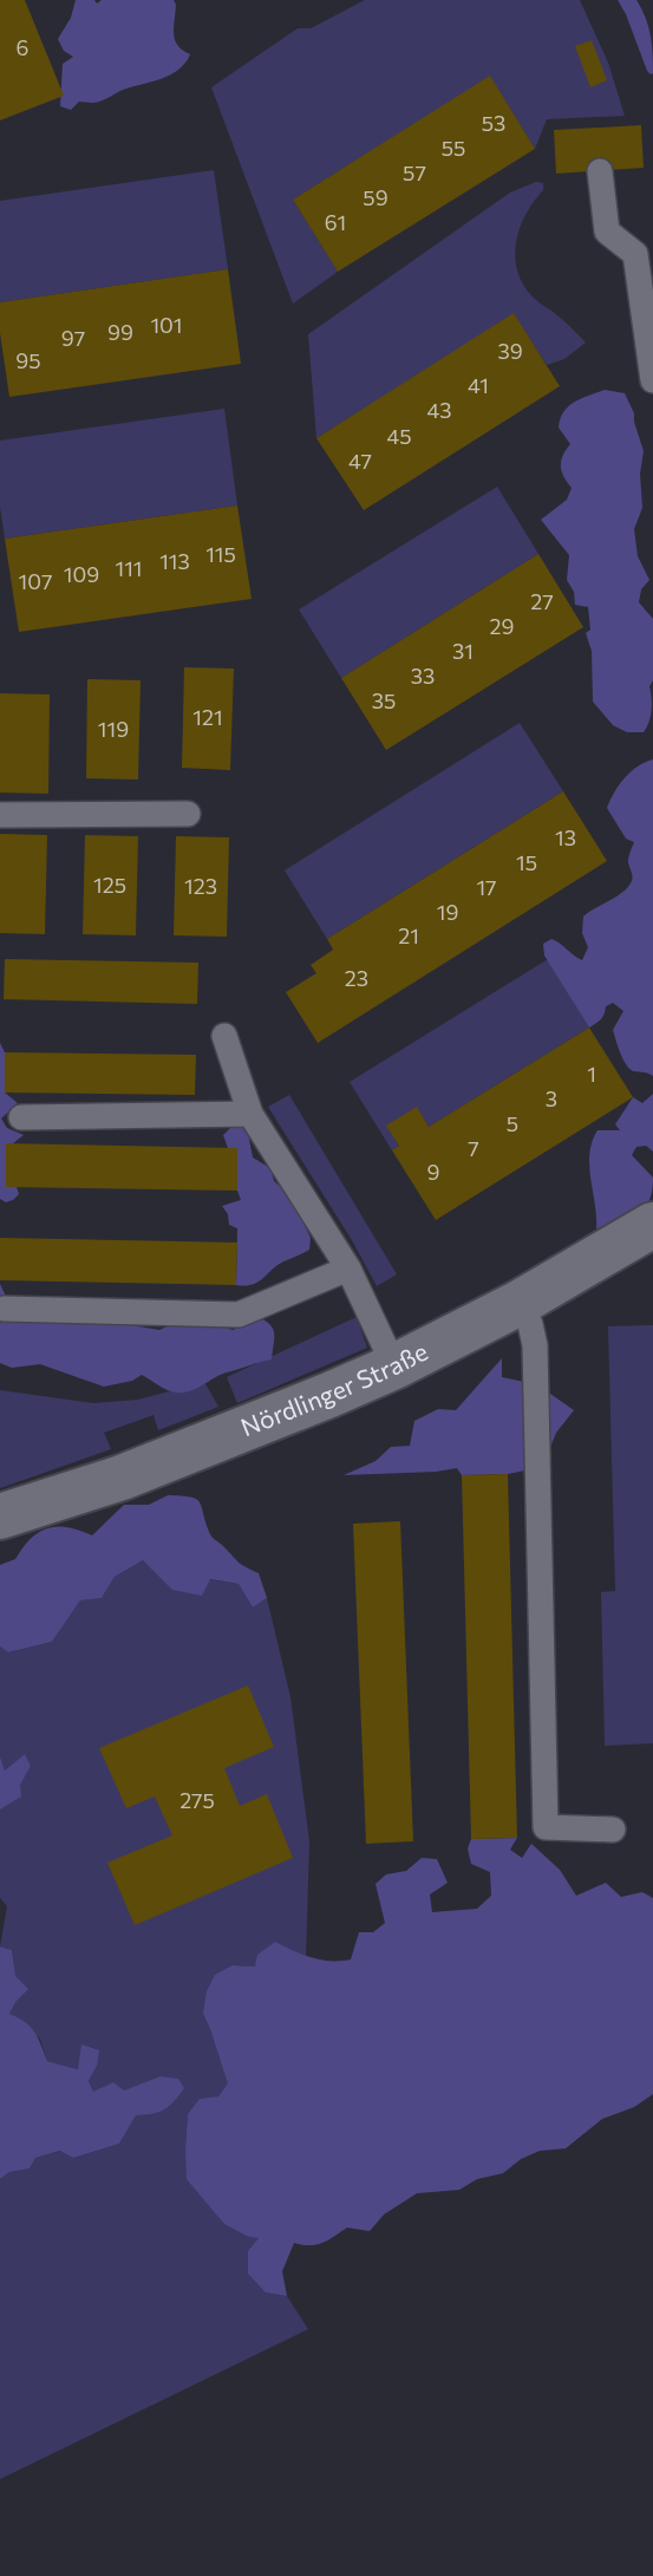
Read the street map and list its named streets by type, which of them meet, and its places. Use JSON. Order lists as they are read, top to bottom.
{
  "streets": {
    "street": ["Nördlinger Straße"]
  },
  "house_numbers": [
    "6",
    "53",
    "55",
    "57",
    "59",
    "61",
    "101",
    "99",
    "97",
    "39",
    "95",
    "41",
    "43",
    "45",
    "47",
    "115",
    "113",
    "111",
    "109",
    "107",
    "27",
    "29",
    "31",
    "33",
    "35",
    "121",
    "119",
    "13",
    "15",
    "125",
    "123",
    "17",
    "19",
    "21",
    "23",
    "1",
    "3",
    "5",
    "7",
    "9",
    "275"
  ]
}
